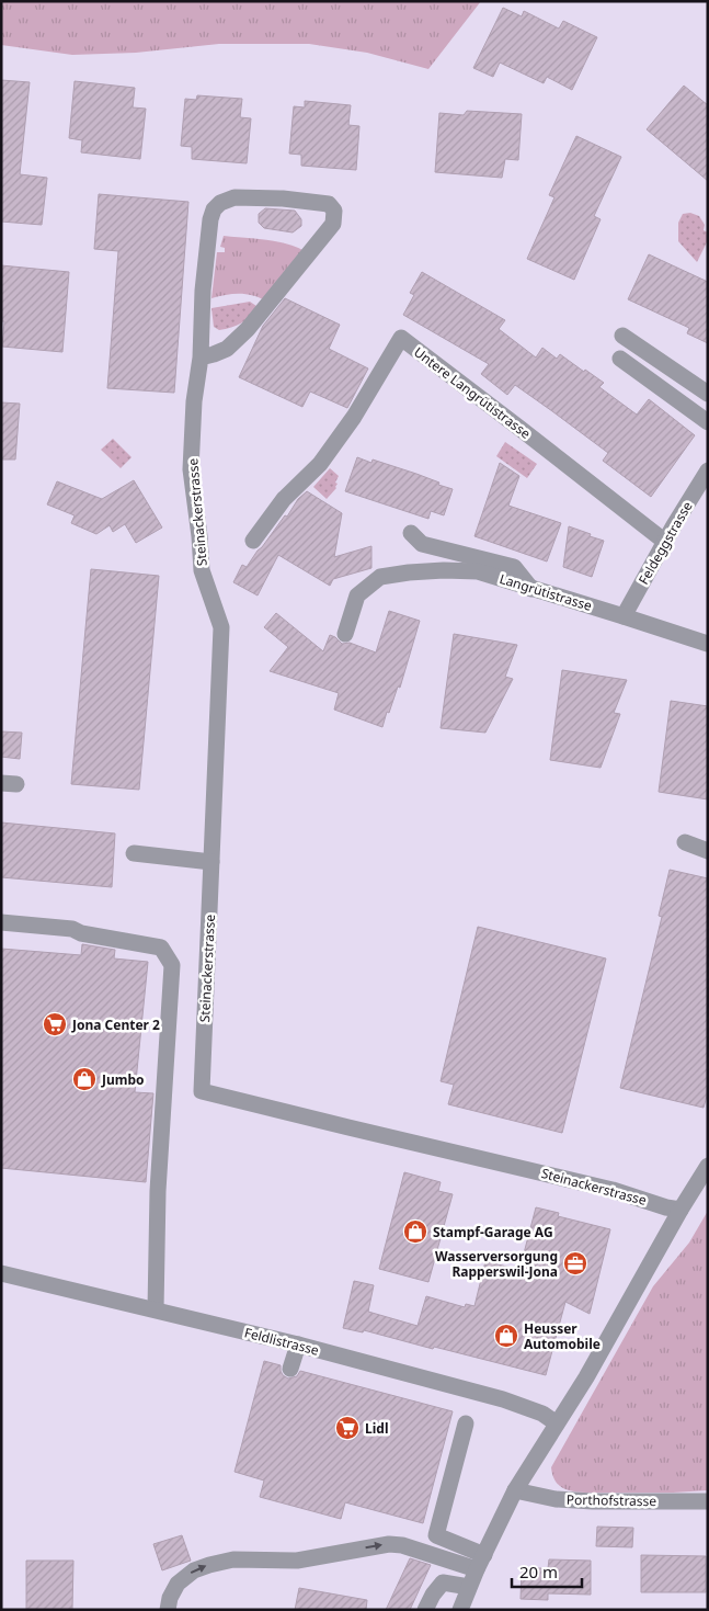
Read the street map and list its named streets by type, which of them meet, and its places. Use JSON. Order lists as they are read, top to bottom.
{
  "streets": {
    "street": [
      "Untere Langrütistrasse",
      "Steinackerstrasse",
      "Feldeggstrasse",
      "Langrütistrasse",
      "Feldlistrasse",
      "Porthofstrasse"
    ]
  },
  "crossings": [
    ["Untere Langrütistrasse", "Feldeggstrasse"],
    ["Feldeggstrasse", "Langrütistrasse"]
  ],
  "places": {
    "supermarket": ["Jona Center 2", "Lidl"],
    "shop": ["Jumbo", "Stampf-Garage AG", "Heusser Automobile"],
    "office": ["Wasserversorgung Rapperswil-Jona"]
  },
  "scale_bar": "20 m"
}
